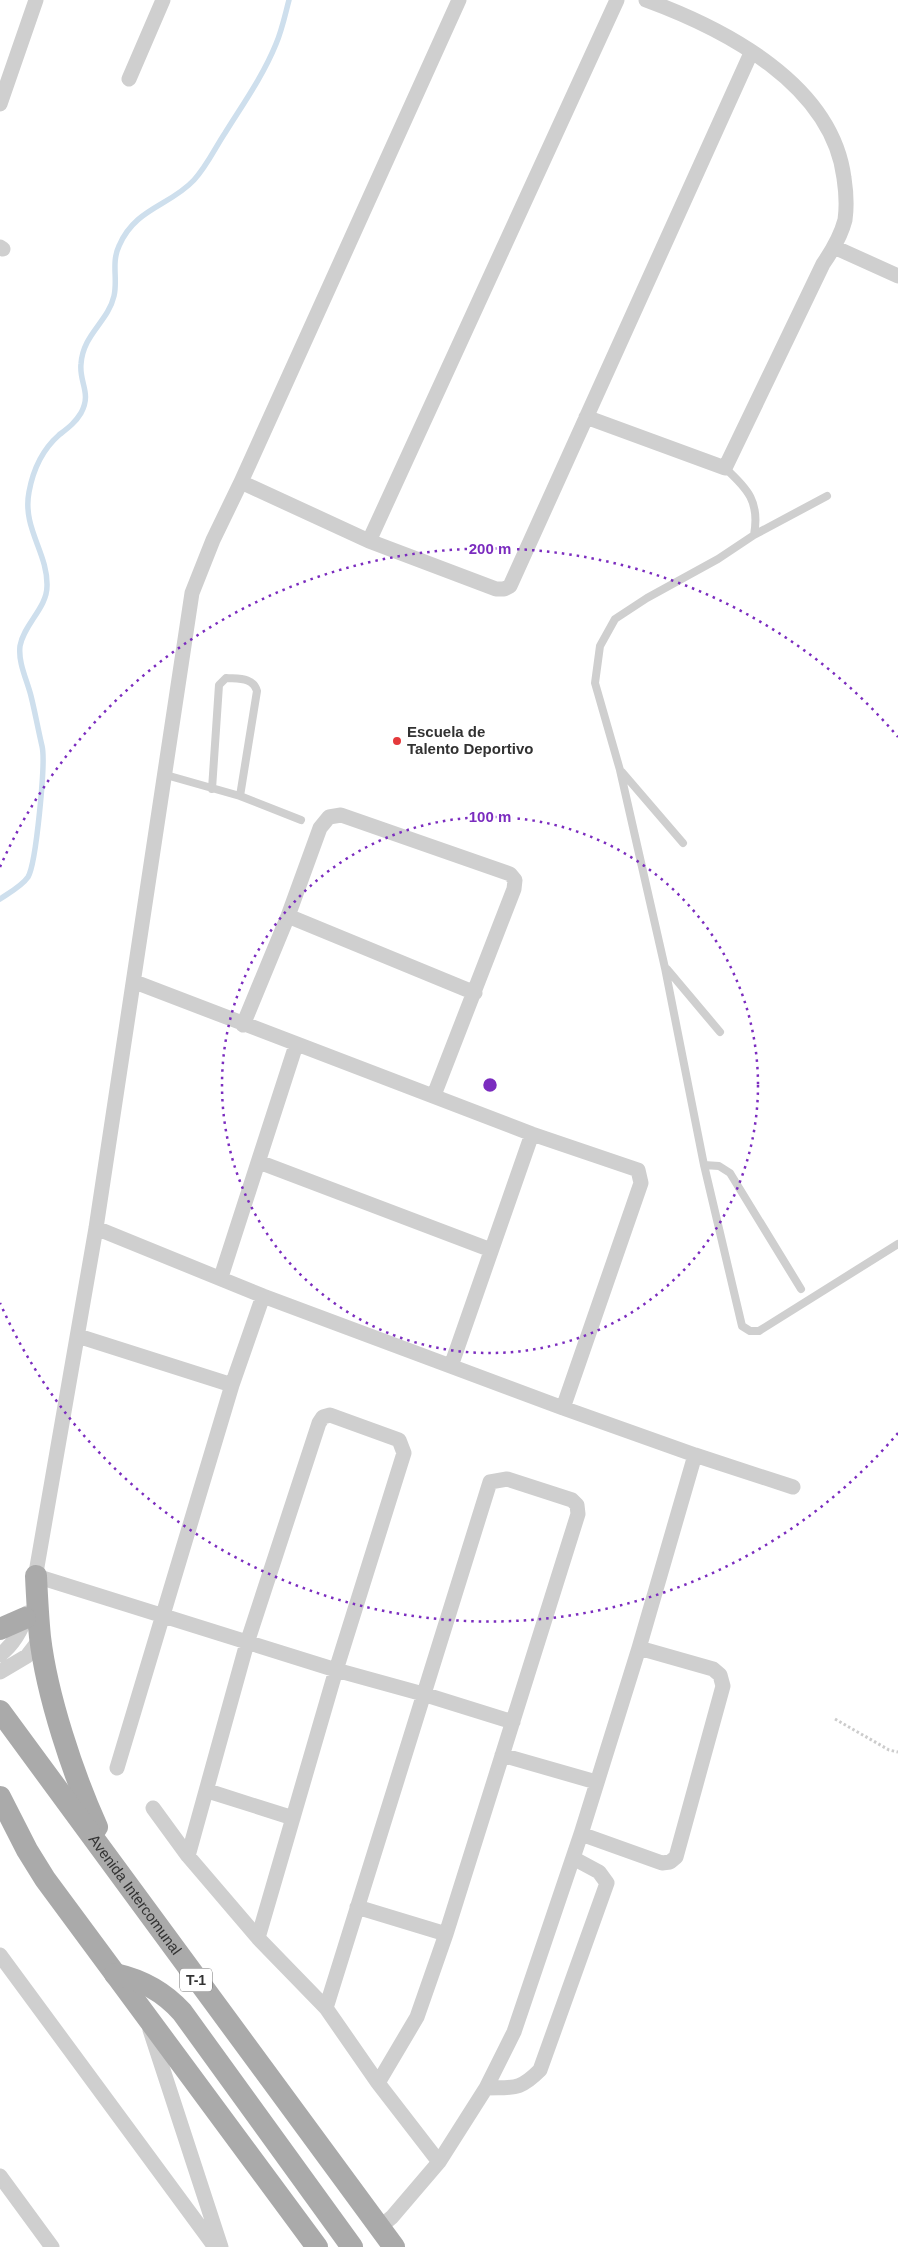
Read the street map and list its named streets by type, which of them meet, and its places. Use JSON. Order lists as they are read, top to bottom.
{
  "streets": {
    "main road": ["Avenida Intercomunal", "T-1"]
  },
  "places": ["Escuela de Talento Deportivo"],
  "rings": ["200 m", "100 m"]
}
